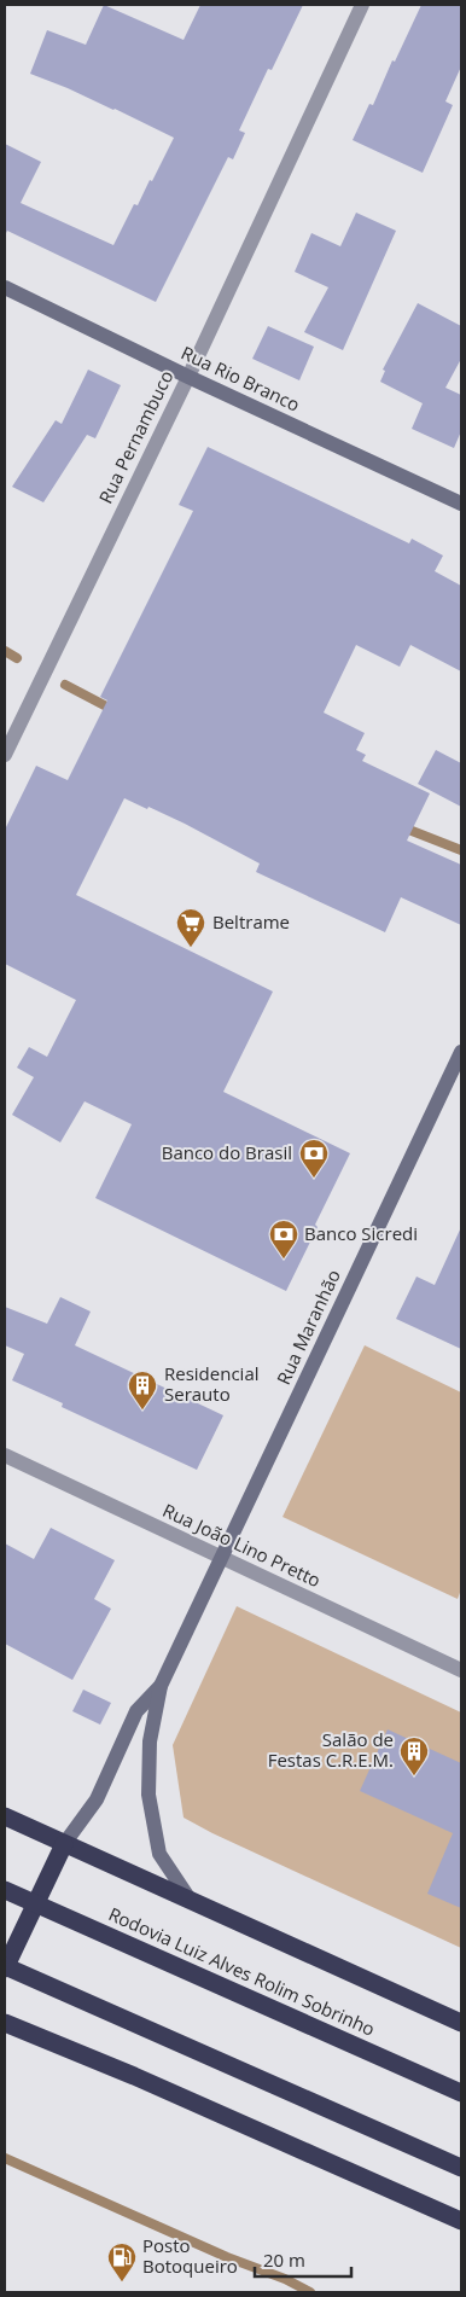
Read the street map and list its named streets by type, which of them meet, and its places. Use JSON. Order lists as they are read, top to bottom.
{
  "streets": {
    "highway": ["Rodovia Luiz Alves Rolim Sobrinho"],
    "main road": ["Rua Rio Branco", "Rua Maranhão"],
    "street": ["Rua Pernambuco", "Rua João Lino Pretto"]
  },
  "crossings": [
    ["Rua Rio Branco", "Rua Pernambuco"],
    ["Rua Maranhão", "Rua João Lino Pretto"]
  ],
  "places": {
    "supermarket": ["Beltrame"],
    "bank": ["Banco do Brasil", "Banco Sicredi"],
    "building": ["Residencial Serauto", "Salão de Festas C.R.E.M."],
    "fuel station": ["Posto Botoqueiro"]
  },
  "scale_bar": "20 m"
}
